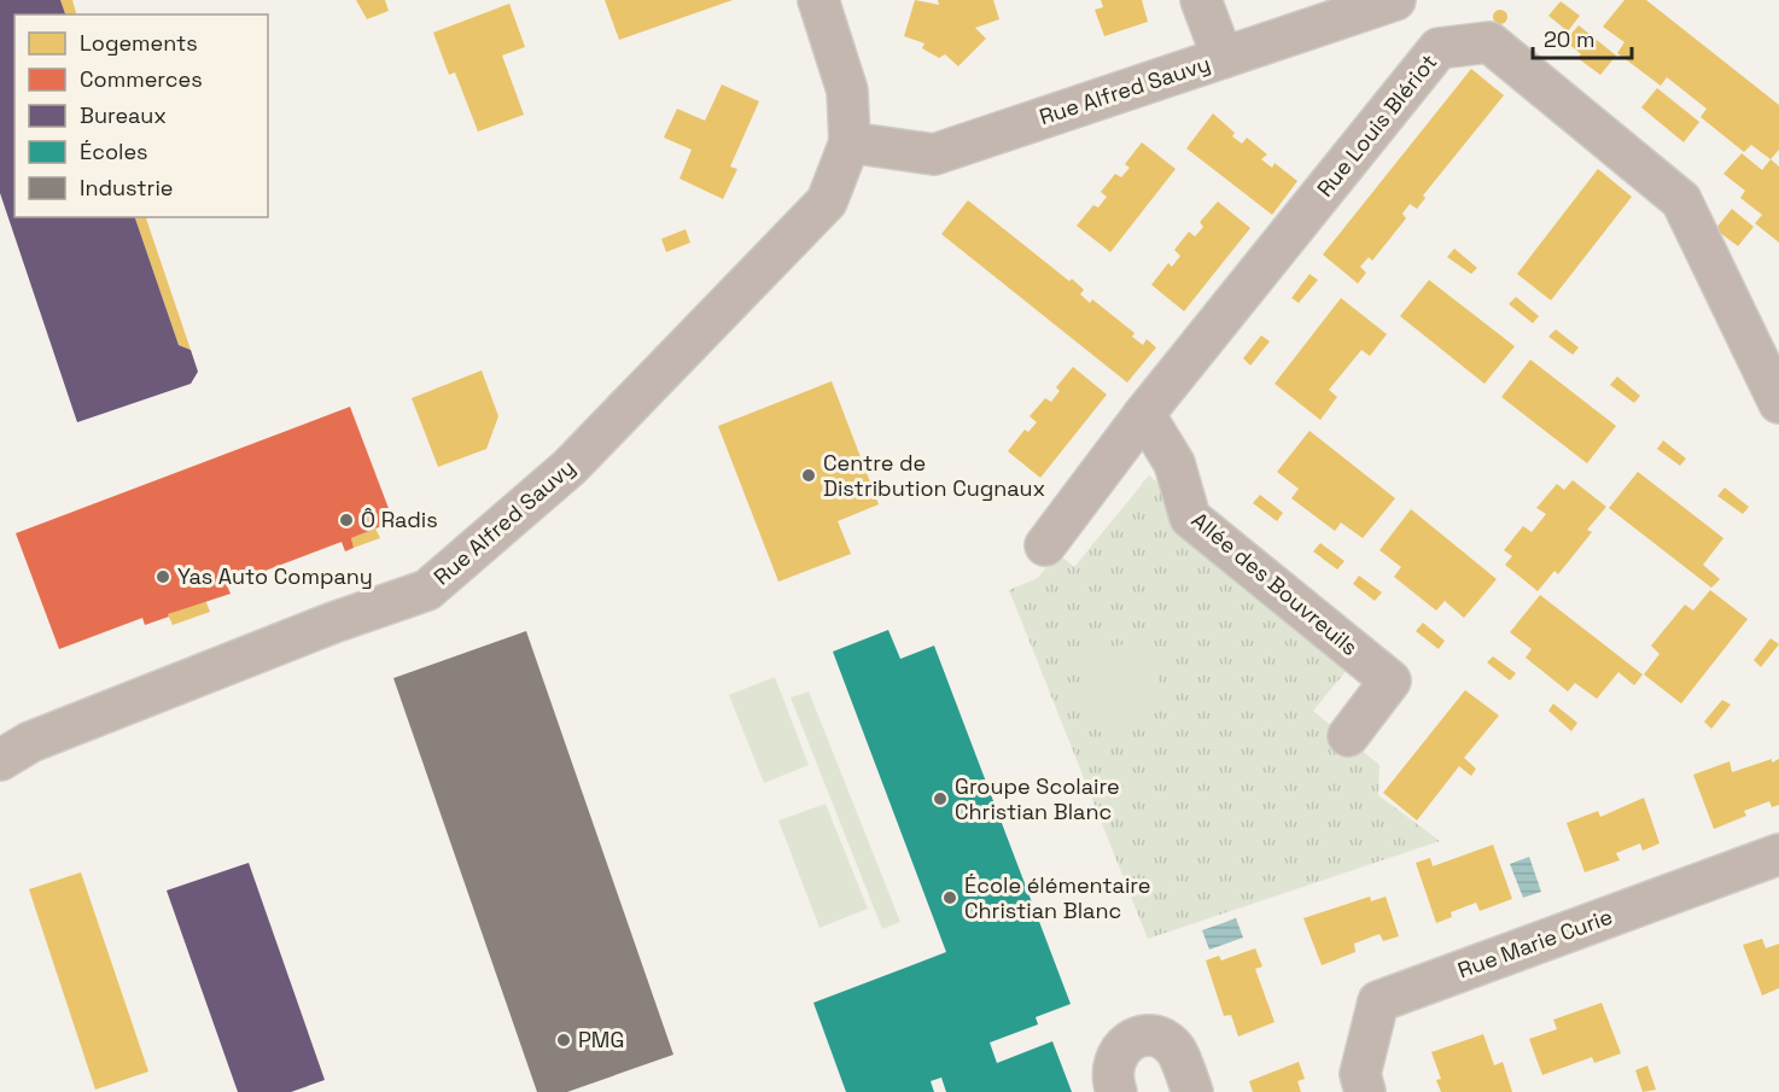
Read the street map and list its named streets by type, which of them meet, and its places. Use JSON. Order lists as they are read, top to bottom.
{
  "streets": {
    "street": [
      "Rue Alfred Sauvy",
      "Rue Louis Blériot",
      "Allée des Bouvreuils",
      "Rue Marie Curie"
    ]
  },
  "crossings": [
    ["Rue Louis Blériot", "Allée des Bouvreuils"]
  ],
  "places": [
    "Centre de Distribution Cugnaux",
    "Ô Radis",
    "Yas Auto Company",
    "Groupe Scolaire Christian Blanc",
    "École élémentaire Christian Blanc",
    "PMG"
  ],
  "legend": [
    "Logements",
    "Commerces",
    "Bureaux",
    "Écoles",
    "Industrie"
  ],
  "scale_bar": "20 m"
}
